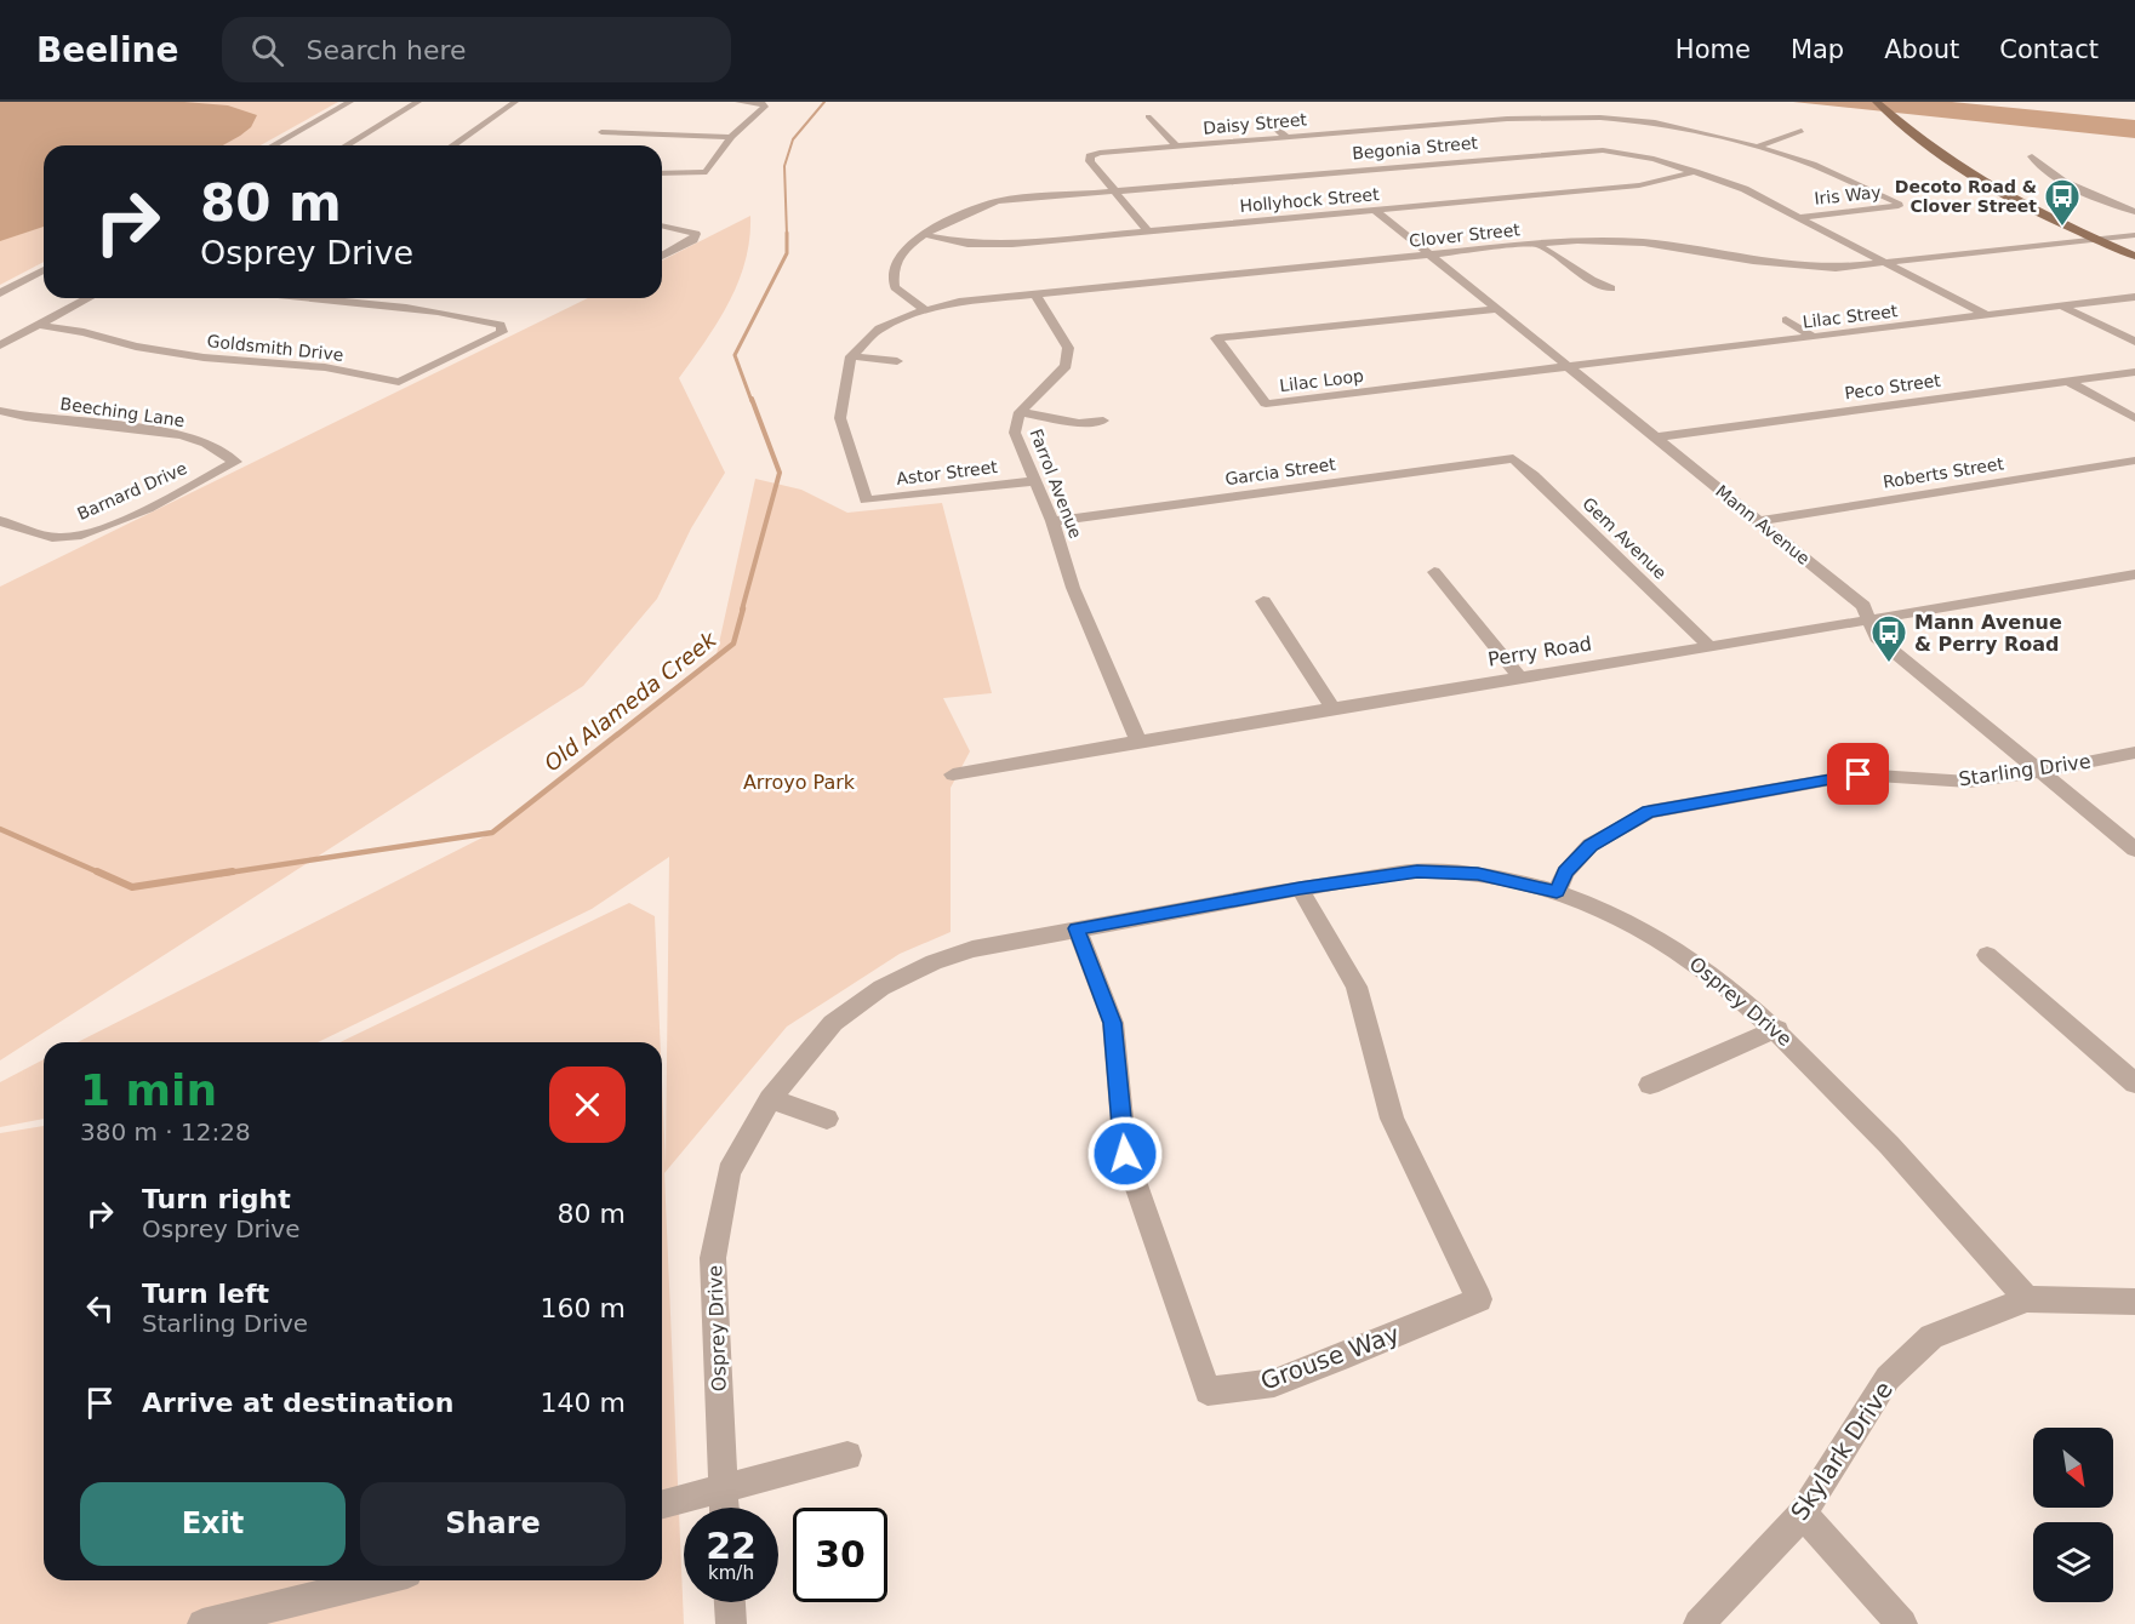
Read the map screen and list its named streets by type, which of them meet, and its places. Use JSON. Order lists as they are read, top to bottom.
{
  "streets": {
    "street": [
      "Daisy Street",
      "Begonia Street",
      "Iris Way",
      "Hollyhock Street",
      "Clover Street",
      "Lilac Street",
      "Goldsmith Drive",
      "Lilac Loop",
      "Peco Street",
      "Beeching Lane",
      "Garcia Street",
      "Astor Street",
      "Roberts Street",
      "Farrol Avenue",
      "Barnard Drive",
      "Mann Avenue",
      "Gem Avenue",
      "Perry Road",
      "Starling Drive",
      "Osprey Drive",
      "Grouse Way",
      "Skylark Drive"
    ]
  },
  "crossings": [
    ["Daisy Street", "Begonia Street"],
    ["Daisy Street", "Iris Way"],
    ["Begonia Street", "Iris Way"],
    ["Begonia Street", "Hollyhock Street"],
    ["Begonia Street", "Clover Street"],
    ["Begonia Street", "Lilac Street"],
    ["Hollyhock Street", "Mann Avenue"],
    ["Clover Street", "Astor Street"],
    ["Clover Street", "Farrol Avenue"],
    ["Clover Street", "Mann Avenue"],
    ["Lilac Street", "Lilac Loop"],
    ["Lilac Street", "Mann Avenue"],
    ["Lilac Loop", "Mann Avenue"],
    ["Peco Street", "Mann Avenue"],
    ["Beeching Lane", "Barnard Drive"],
    ["Garcia Street", "Farrol Avenue"],
    ["Garcia Street", "Gem Avenue"],
    ["Astor Street", "Farrol Avenue"],
    ["Roberts Street", "Mann Avenue"],
    ["Farrol Avenue", "Perry Road"],
    ["Mann Avenue", "Perry Road"],
    ["Mann Avenue", "Starling Drive"],
    ["Gem Avenue", "Perry Road"],
    ["Starling Drive", "Osprey Drive"],
    ["Osprey Drive", "Grouse Way"],
    ["Osprey Drive", "Skylark Drive"]
  ],
  "water": ["Old Alameda Creek"],
  "parks": ["Arroyo Park"],
  "places": {
    "bus stop": ["Decoto Road & Clover Street", "Mann Avenue & Perry Road"]
  },
  "north": "bottom right",
  "page": {
    "header": "Beeline",
    "search": "Search here",
    "nav": [
      "Home",
      "Map",
      "About",
      "Contact"
    ],
    "turn": ["80 m", "Osprey Drive"],
    "heading": ["1 min", "380 m · 12:28"],
    "list": [
      {
        "name": "Turn right",
        "note": "Osprey Drive",
        "value": "80 m"
      },
      {
        "name": "Turn left",
        "note": "Starling Drive",
        "value": "160 m"
      },
      {
        "name": "Arrive at destination",
        "value": "140 m"
      }
    ],
    "buttons": ["Exit", "Share"],
    "speed": "22 km/h",
    "limit": "30"
  }
}
